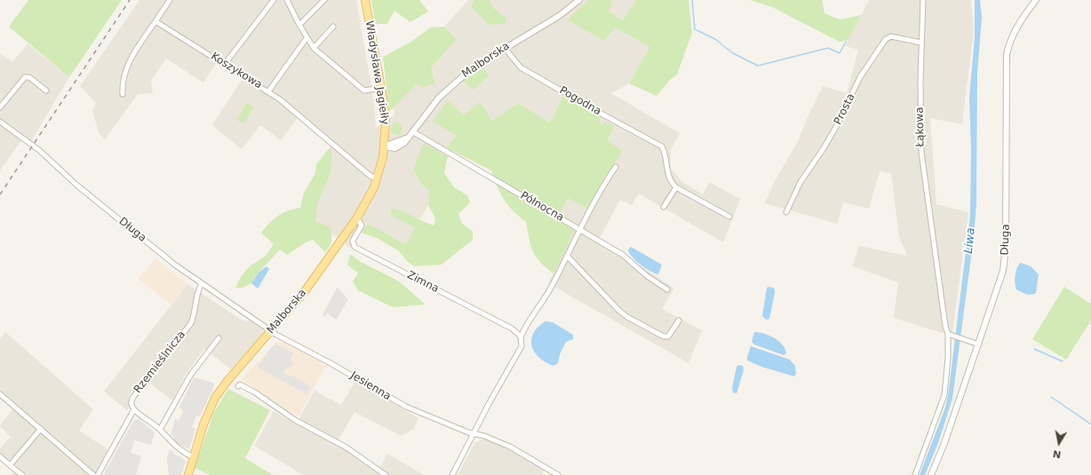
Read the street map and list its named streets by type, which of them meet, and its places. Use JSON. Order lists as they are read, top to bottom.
{
  "streets": {
    "main road": ["Malborska", "Władysława Jagiełły"],
    "street": [
      "Koszykowa",
      "Pogodna",
      "Prosta",
      "Łąkowa",
      "Północna",
      "Długa",
      "Zimna",
      "Rzemieślnicza",
      "Jesienna"
    ]
  },
  "crossings": [
    ["Malborska", "Koszykowa"],
    ["Malborska", "Władysława Jagiełły"],
    ["Malborska", "Pogodna"],
    ["Malborska", "Północna"],
    ["Malborska", "Długa"],
    ["Malborska", "Zimna"],
    ["Malborska", "Rzemieślnicza"],
    ["Malborska", "Jesienna"],
    ["Prosta", "Łąkowa"],
    ["Długa", "Rzemieślnicza"],
    ["Długa", "Jesienna"]
  ],
  "water": ["Liwa"],
  "north": "bottom"
}
